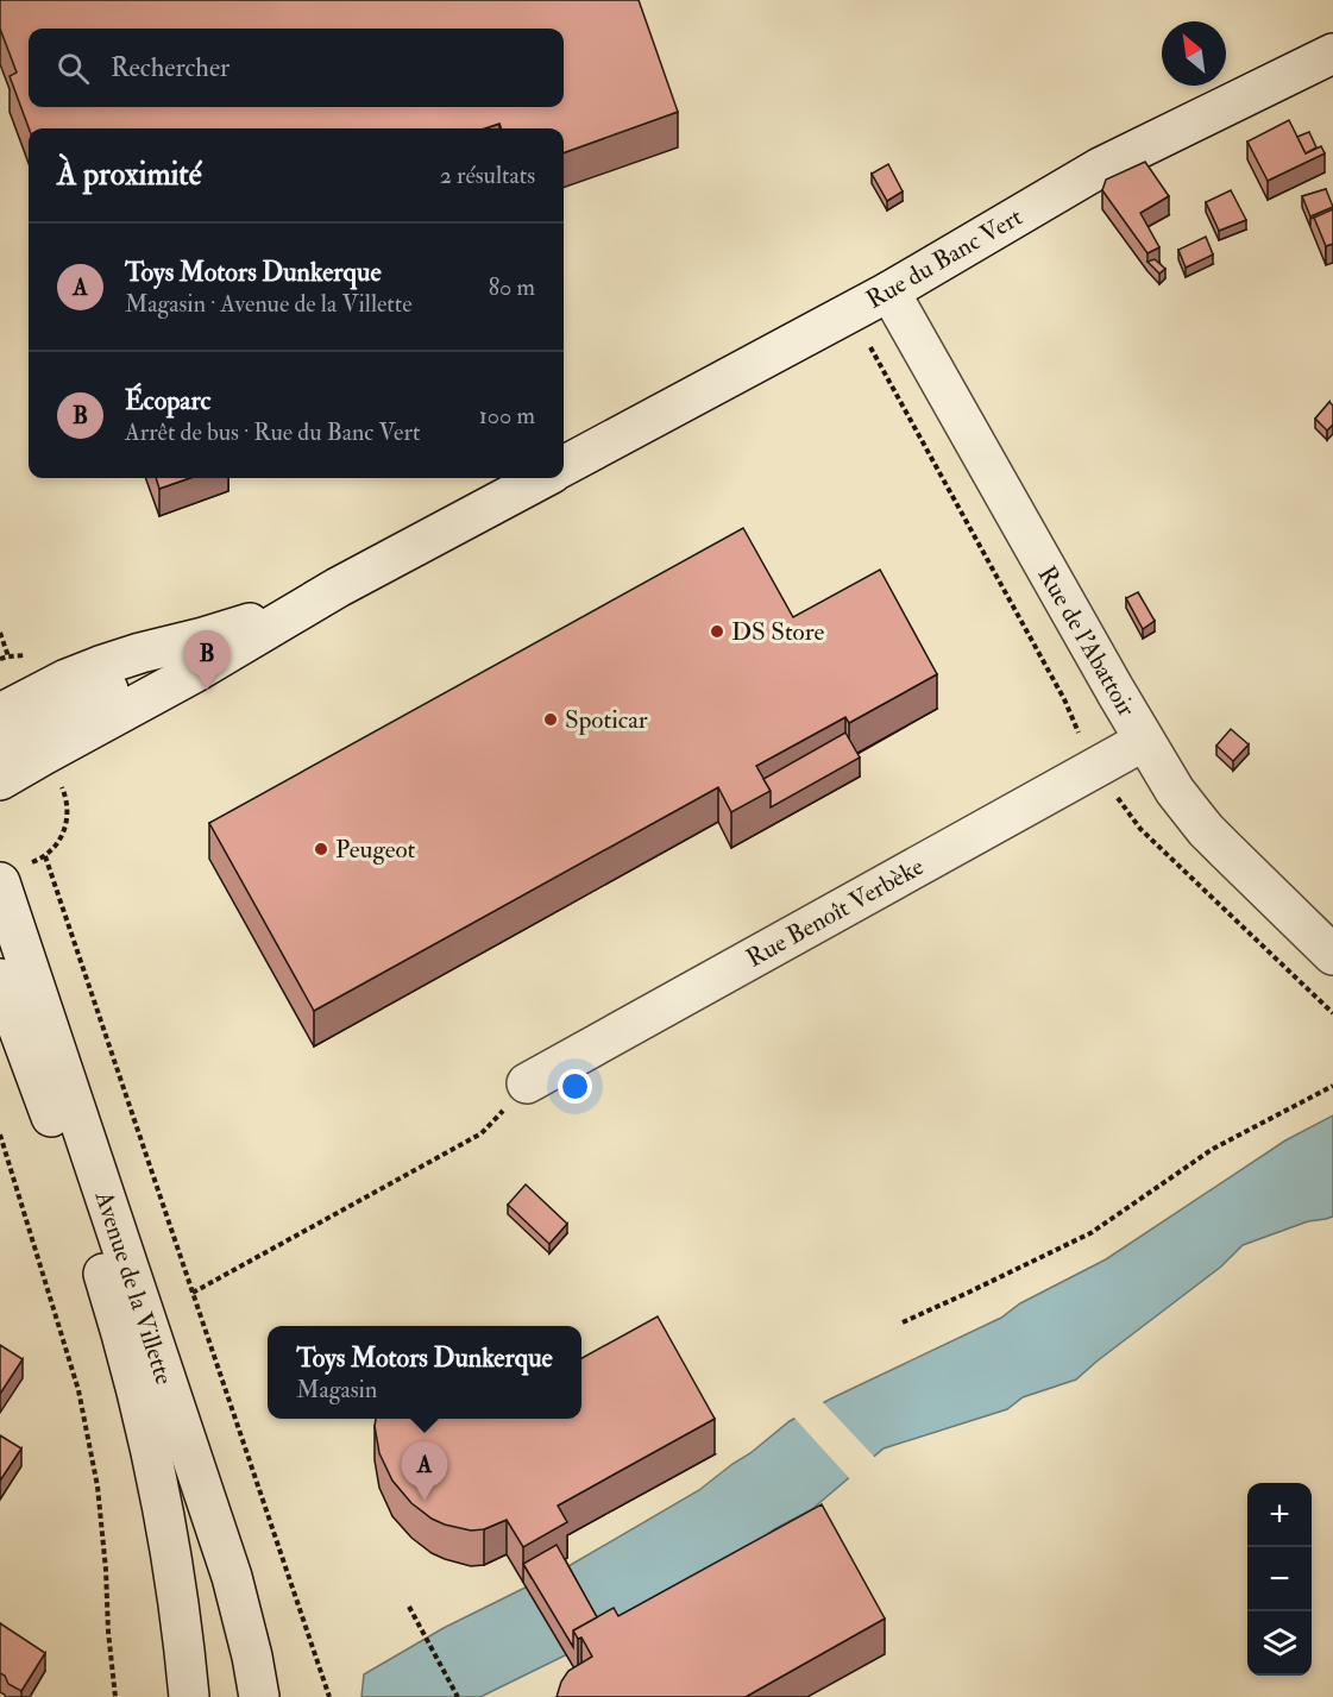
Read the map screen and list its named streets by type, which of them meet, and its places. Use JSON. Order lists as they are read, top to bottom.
{
  "streets": {
    "street": [
      "Rue du Banc Vert",
      "Rue de l'Abattoir",
      "Rue Benoît Verbèke",
      "Avenue de la Villette"
    ]
  },
  "crossings": [
    ["Rue du Banc Vert", "Rue de l'Abattoir"],
    ["Rue de l'Abattoir", "Rue Benoît Verbèke"]
  ],
  "places": ["DS Store", "Spoticar", "Peugeot"],
  "north": "top left",
  "page": {
    "search": "Rechercher",
    "heading": ["À proximité", "2 résultats"],
    "list": [
      {
        "mark": "A",
        "name": "Toys Motors Dunkerque",
        "note": "Magasin · Avenue de la Villette",
        "value": "80 m"
      },
      {
        "mark": "B",
        "name": "Écoparc",
        "note": "Arrêt de bus · Rue du Banc Vert",
        "value": "100 m"
      }
    ],
    "pins": ["B", "A"],
    "popup": ["Toys Motors Dunkerque", "Magasin"],
    "map_buttons": ["+", "−"]
  }
}
